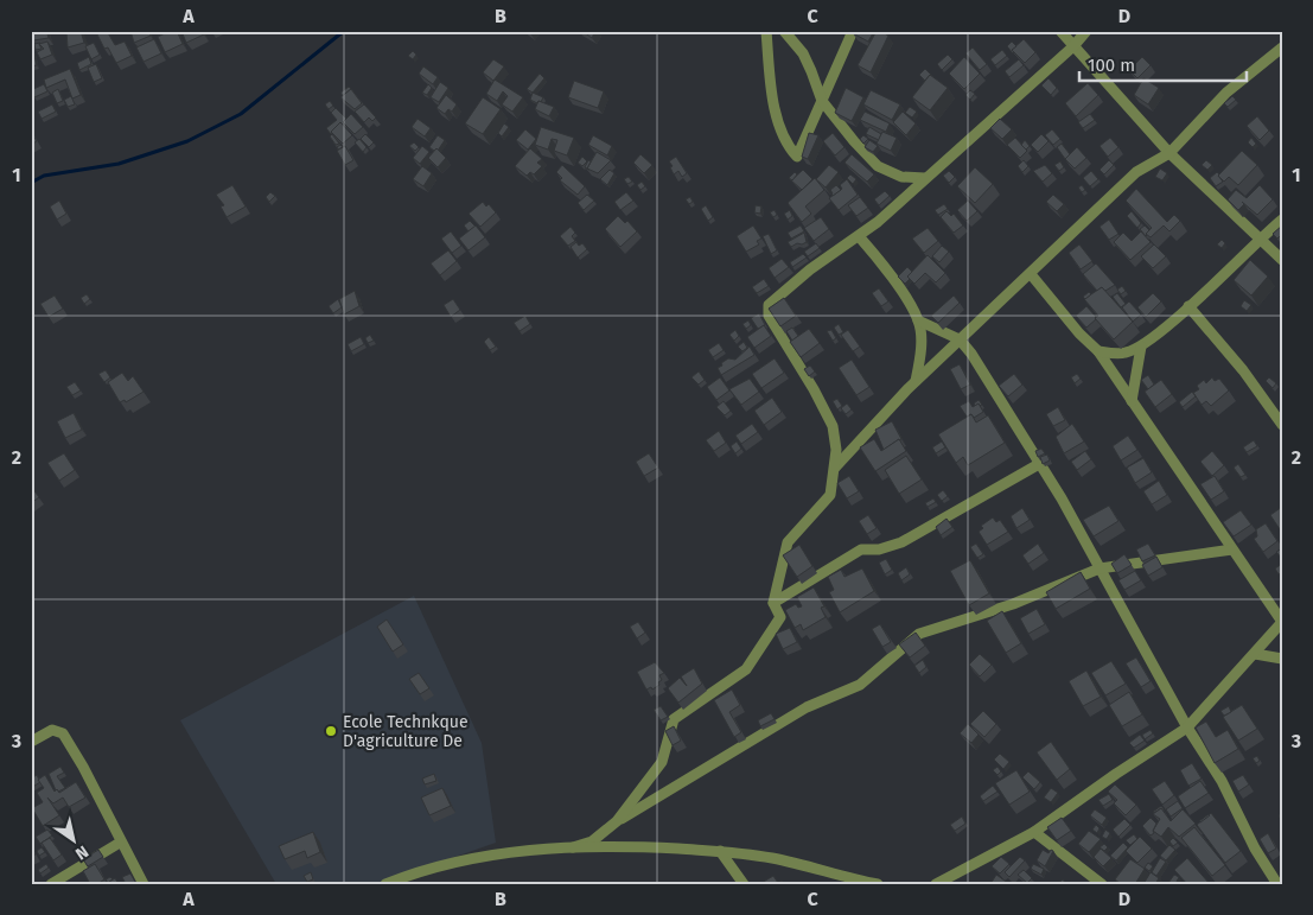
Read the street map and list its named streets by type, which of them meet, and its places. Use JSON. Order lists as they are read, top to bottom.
{
  "places": ["Ecole Technkque D'agriculture De"],
  "scale_bar": "100 m",
  "north": "bottom right",
  "grid": {
    "columns": [
      "A",
      "B",
      "C",
      "D"
    ],
    "rows": ["1", "2", "3"]
  }
}
